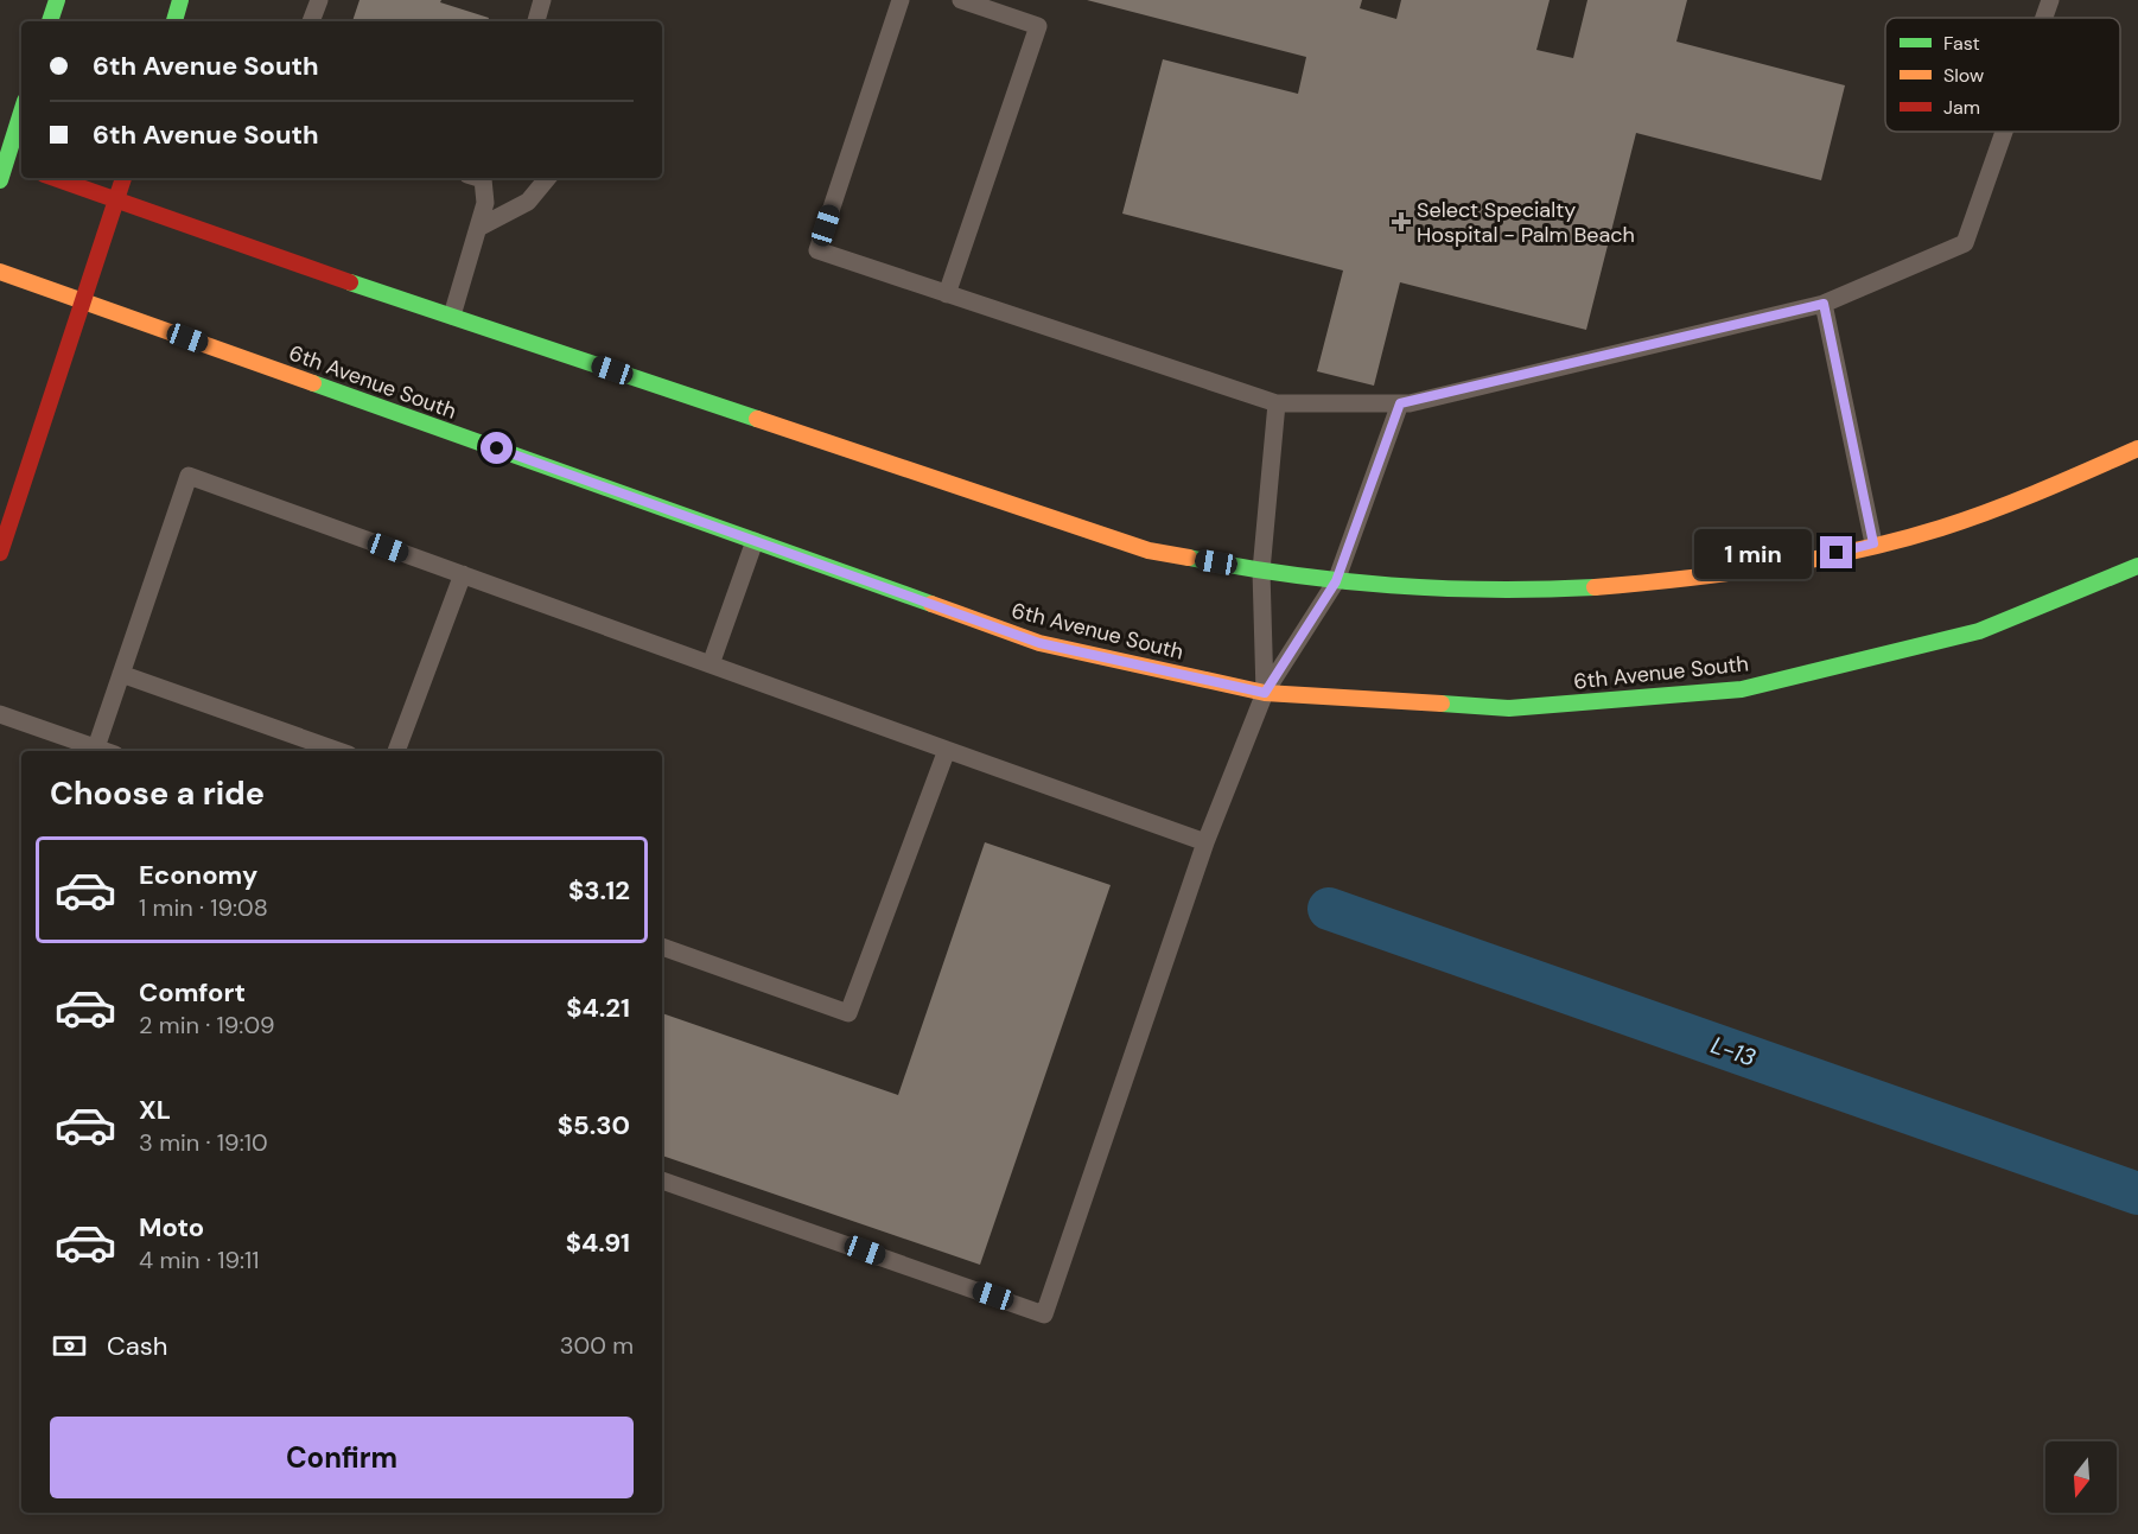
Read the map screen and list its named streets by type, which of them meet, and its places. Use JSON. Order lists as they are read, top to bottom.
{
  "streets": {
    "street": ["6th Avenue South"]
  },
  "water": ["L-13"],
  "places": {
    "health": ["Select Specialty Hospital - Palm Beach"]
  },
  "legend": ["Fast", "Slow", "Jam"],
  "north": "bottom",
  "page": {
    "banner": ["6th Avenue South", "6th Avenue South"],
    "bubble": "1 min",
    "heading": "Choose a ride",
    "list": [
      {
        "name": "Economy",
        "note": "1 min · 19:08",
        "value": "$3.12"
      },
      {
        "name": "Comfort",
        "note": "2 min · 19:09",
        "value": "$4.21"
      },
      {
        "name": "XL",
        "note": "3 min · 19:10",
        "value": "$5.30"
      },
      {
        "name": "Moto",
        "note": "4 min · 19:11",
        "value": "$4.91"
      }
    ],
    "pay": ["Cash", "300 m"],
    "buttons": "Confirm"
  }
}
